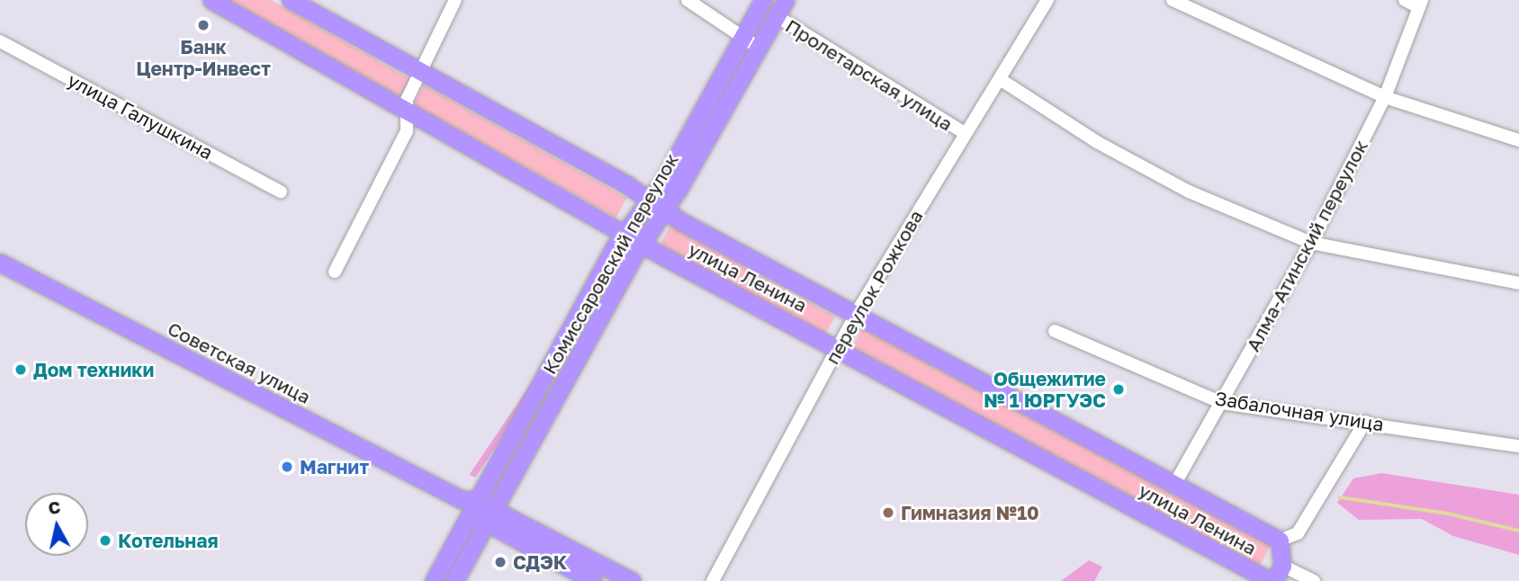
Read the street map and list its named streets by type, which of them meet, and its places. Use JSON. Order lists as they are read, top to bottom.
{
  "streets": {
    "main road": ["Комиссаровский переулок", "улица Ленина", "Советская улица"],
    "street": [
      "Пролетарская улица",
      "улица Галушкина",
      "Алма-Атинский переулок",
      "переулок Рожкова",
      "Забалочная улица"
    ]
  },
  "crossings": [
    ["Пролетарская улица", "Комиссаровский переулок"],
    ["Пролетарская улица", "переулок Рожкова"],
    ["Алма-Атинский переулок", "улица Ленина"],
    ["Алма-Атинский переулок", "Забалочная улица"],
    ["Комиссаровский переулок", "улица Ленина"],
    ["Комиссаровский переулок", "Советская улица"],
    ["улица Ленина", "переулок Рожкова"]
  ],
  "places": [
    "Банк Центр-Инвест",
    "Дом техники",
    "Общежитие № 1 ЮРГУЭС",
    "Магнит",
    "Гимназия №10",
    "Котельная",
    "СДЭК"
  ],
  "north": "top"
}
